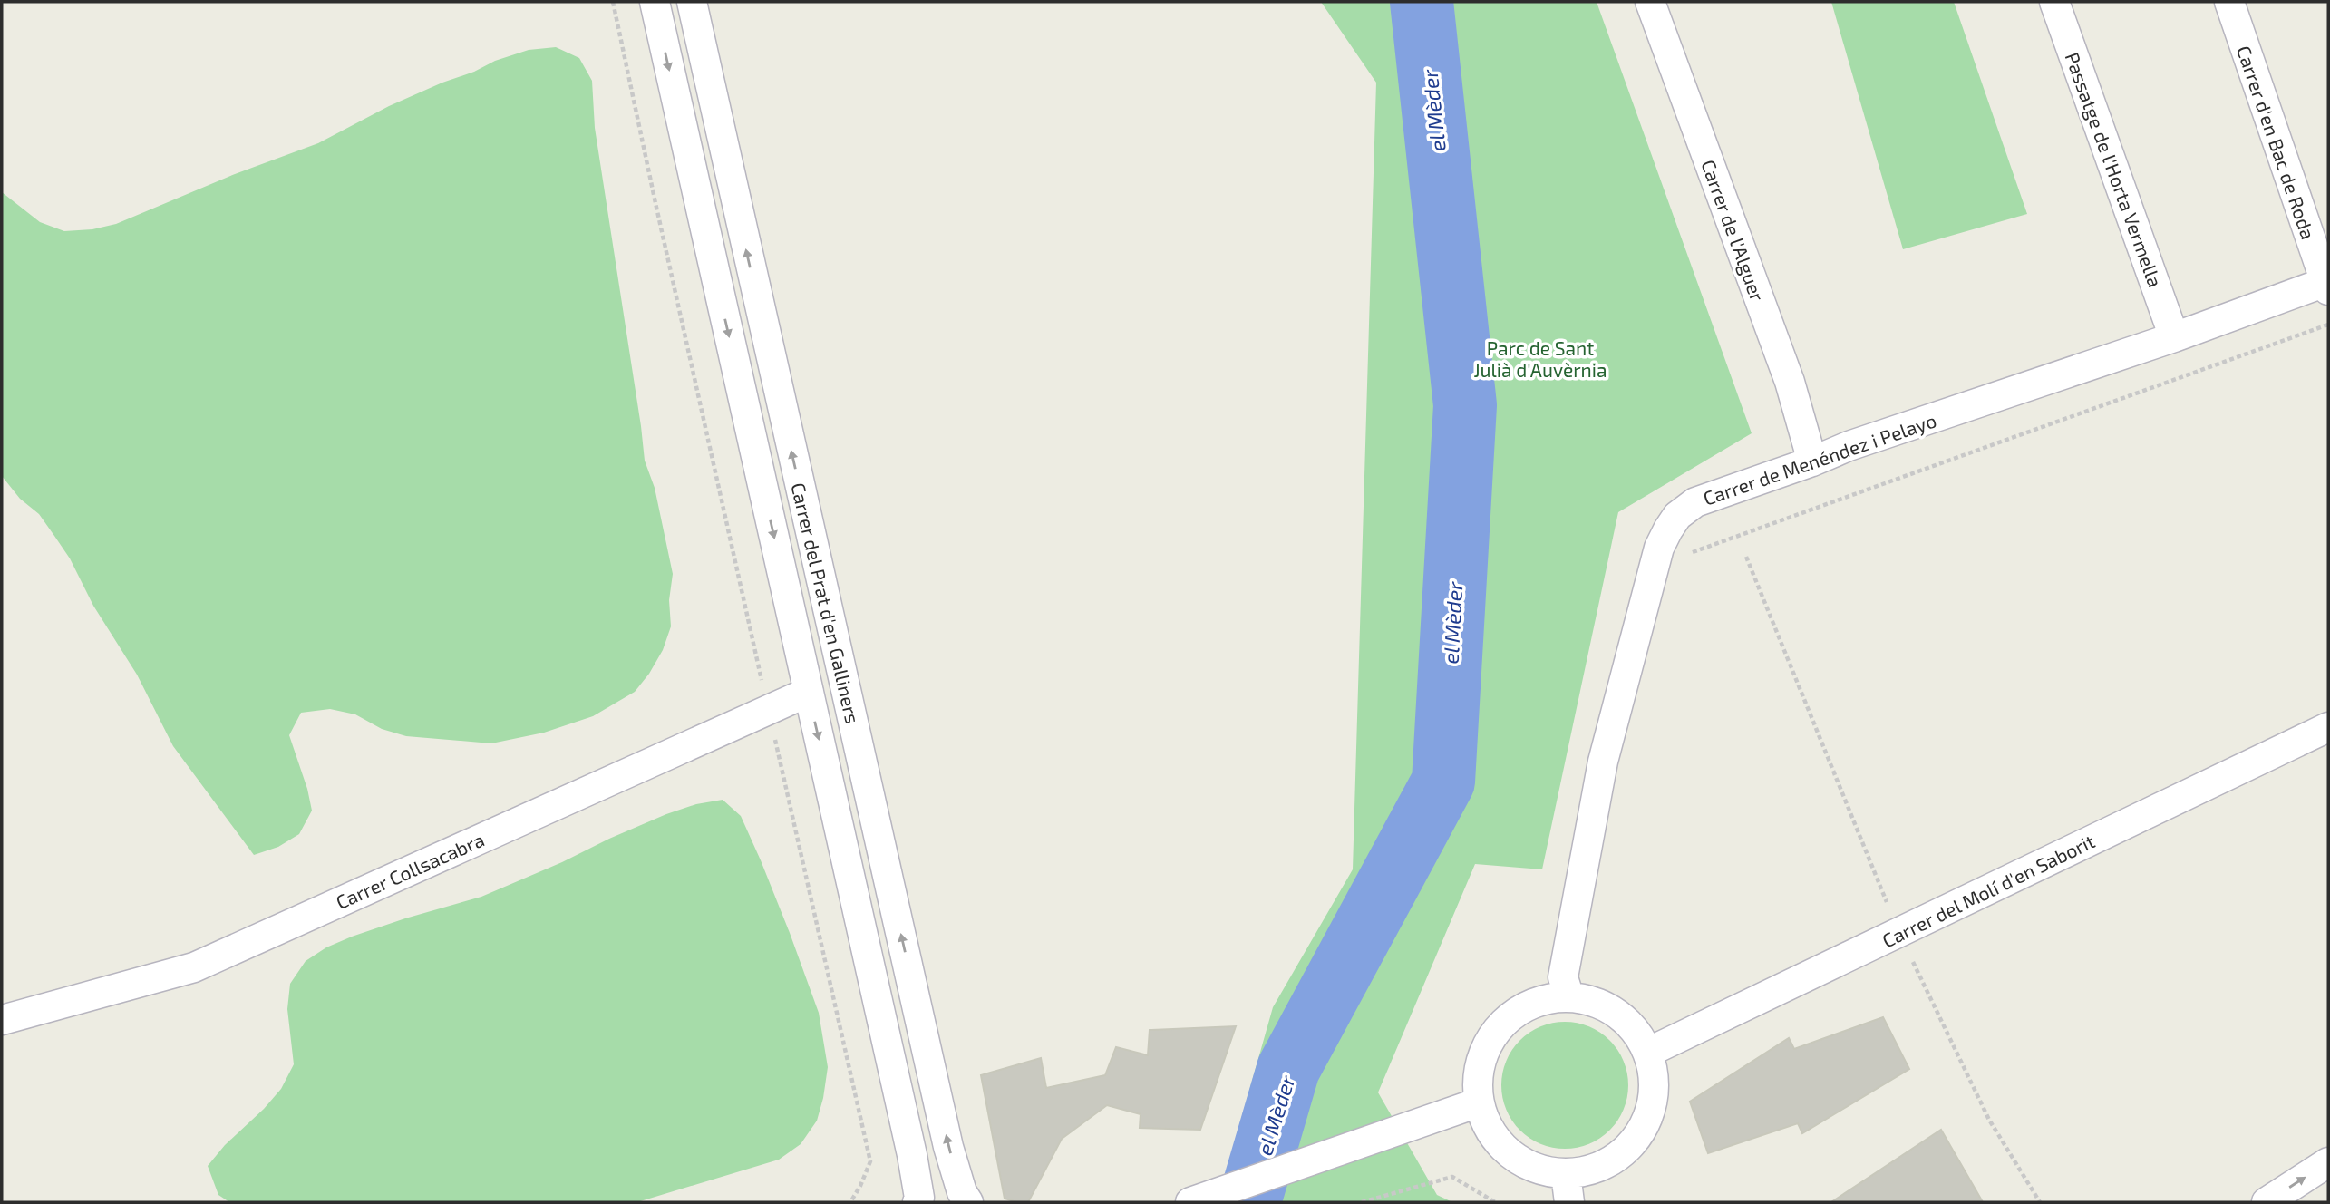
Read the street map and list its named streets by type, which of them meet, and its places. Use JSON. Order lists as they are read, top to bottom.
{
  "streets": {
    "street": [
      "Carrer d'en Bac de Roda",
      "Passatge de l'Horta Vermella",
      "Carrer de l'Alguer",
      "Carrer de Menéndez i Pelayo",
      "Carrer del Prat d'en Galliners",
      "Carrer Collsacabra",
      "Carrer del Molí d'en Saborit"
    ]
  },
  "crossings": [
    ["Carrer d'en Bac de Roda", "Carrer de Menéndez i Pelayo"],
    ["Passatge de l'Horta Vermella", "Carrer de Menéndez i Pelayo"],
    ["Carrer de l'Alguer", "Carrer de Menéndez i Pelayo"],
    ["Carrer de Menéndez i Pelayo", "Carrer del Molí d'en Saborit"],
    ["Carrer del Prat d'en Galliners", "Carrer Collsacabra"]
  ],
  "water": ["el Mèder"],
  "parks": ["Parc de Sant Julià d'Auvèrnia"]
}
